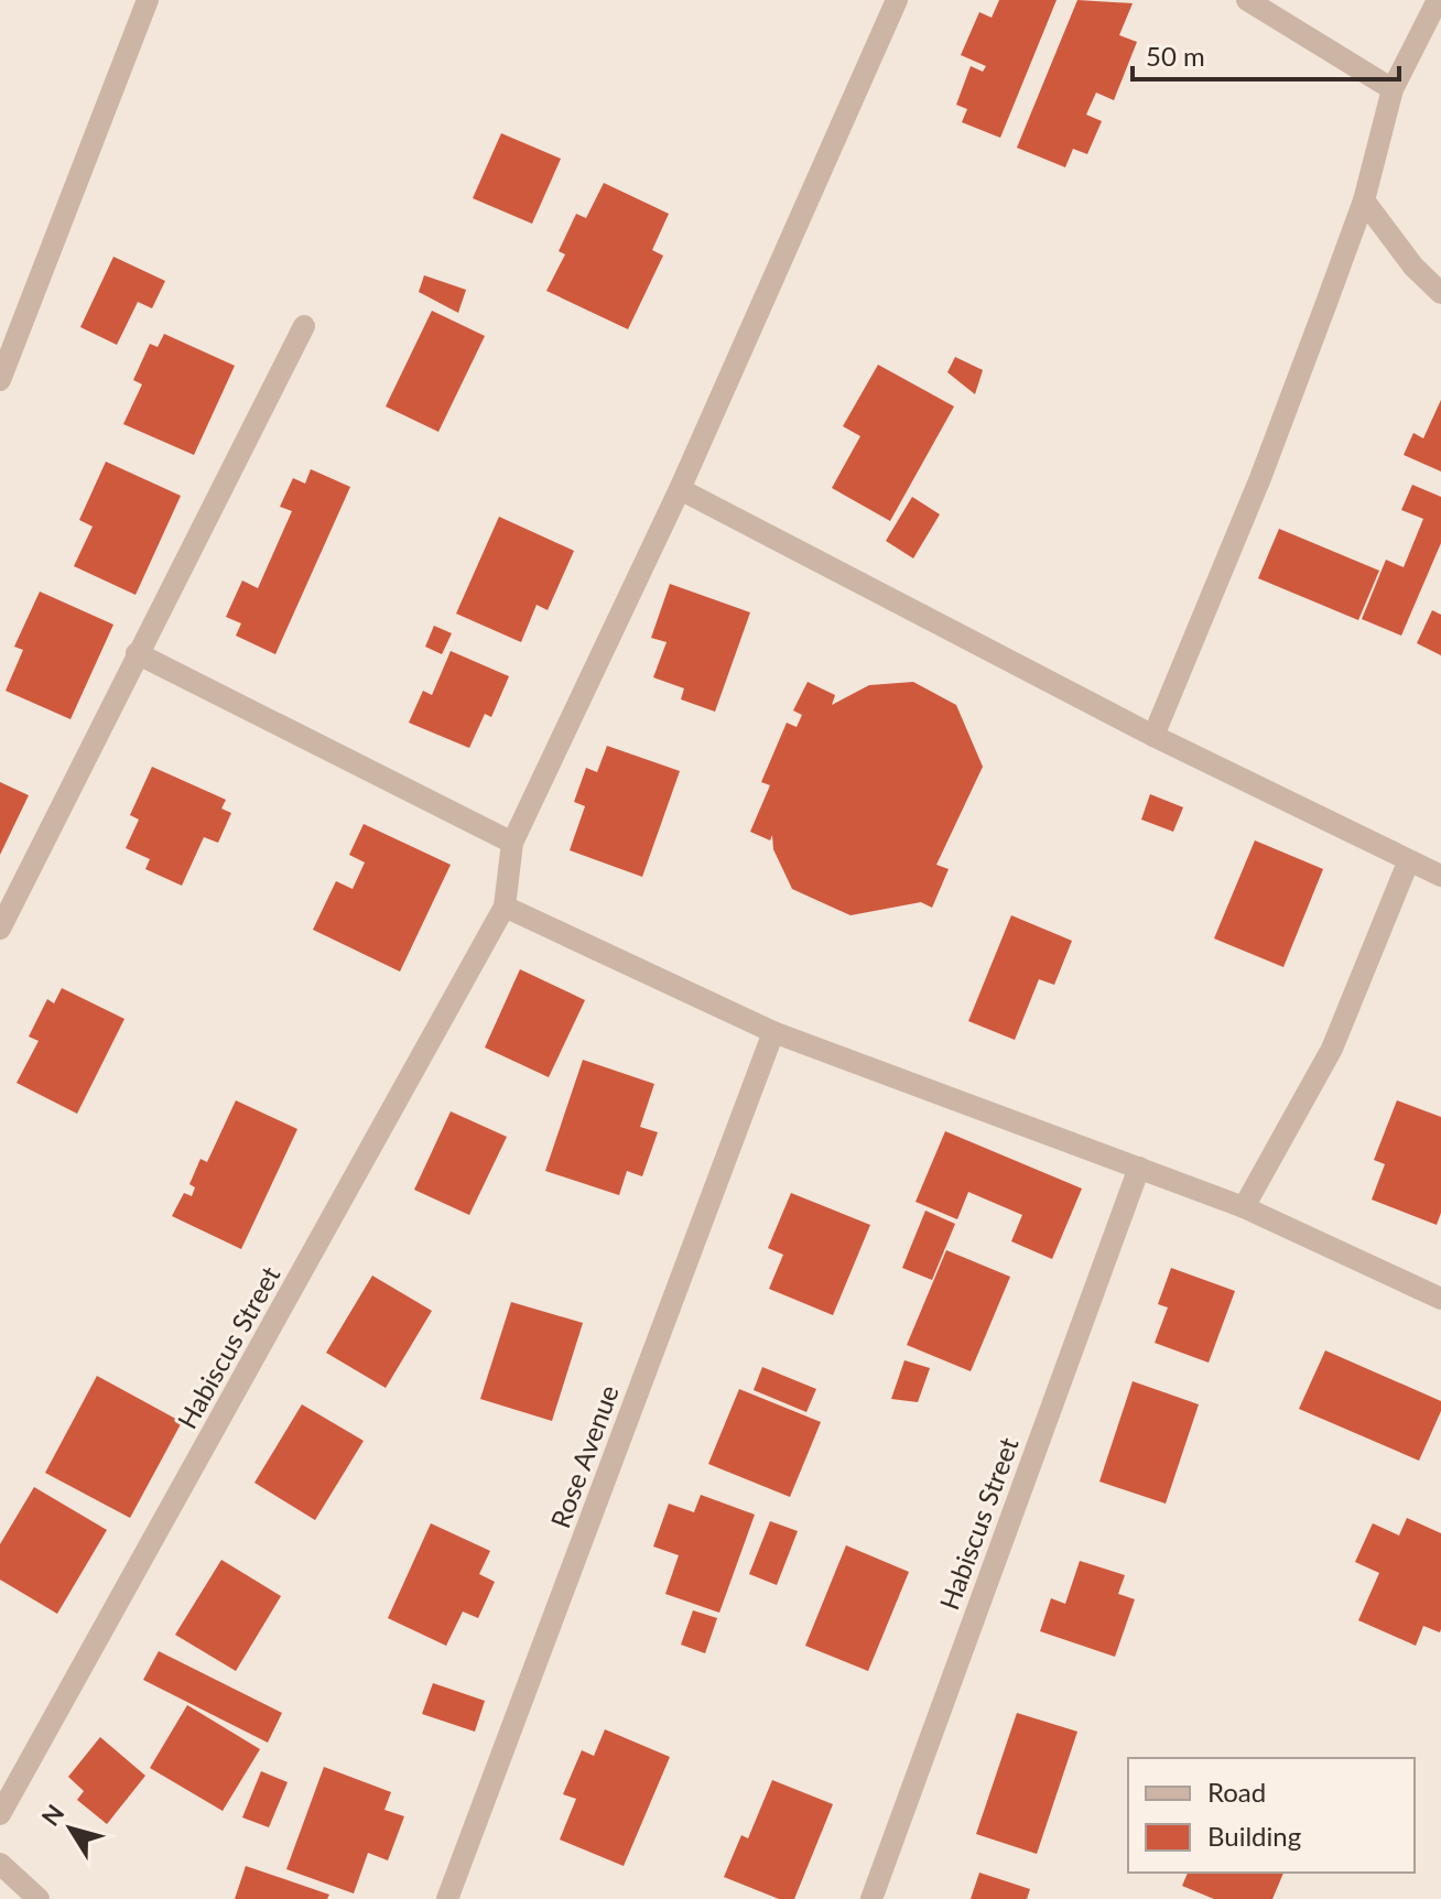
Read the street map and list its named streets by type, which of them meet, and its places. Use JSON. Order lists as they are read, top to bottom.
{
  "streets": {
    "street": ["Habiscus Street", "Rose Avenue"]
  },
  "legend": ["Road", "Building"],
  "scale_bar": "50 m",
  "north": "top left"
}
